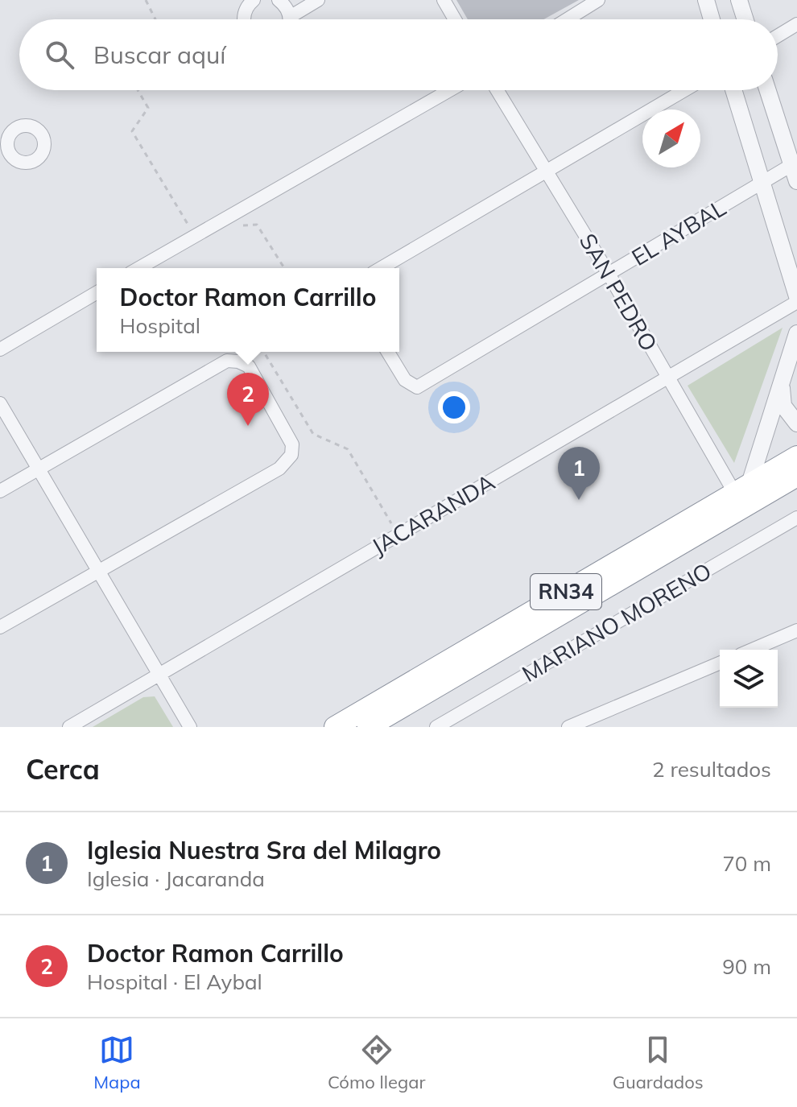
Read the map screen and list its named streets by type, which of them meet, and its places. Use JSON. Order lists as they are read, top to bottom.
{
  "streets": {
    "highway": ["RN34"],
    "street": [
      "EL AYBAL",
      "SAN PEDRO",
      "JACARANDA",
      "MARIANO MORENO"
    ]
  },
  "crossings": [
    ["EL AYBAL", "SAN PEDRO"],
    ["SAN PEDRO", "JACARANDA"],
    ["SAN PEDRO", "RN34"]
  ],
  "north": "top right",
  "page": {
    "search": "Buscar aquí",
    "popup": ["Doctor Ramon Carrillo", "Hospital"],
    "pins": ["2", "1"],
    "heading": ["Cerca", "2 resultados"],
    "list": [
      {
        "mark": "1",
        "name": "Iglesia Nuestra Sra del Milagro",
        "note": "Iglesia · Jacaranda",
        "value": "70 m"
      },
      {
        "mark": "2",
        "name": "Doctor Ramon Carrillo",
        "note": "Hospital · El Aybal",
        "value": "90 m"
      }
    ],
    "nav": ["Mapa", "Cómo llegar", "Guardados"]
  }
}
